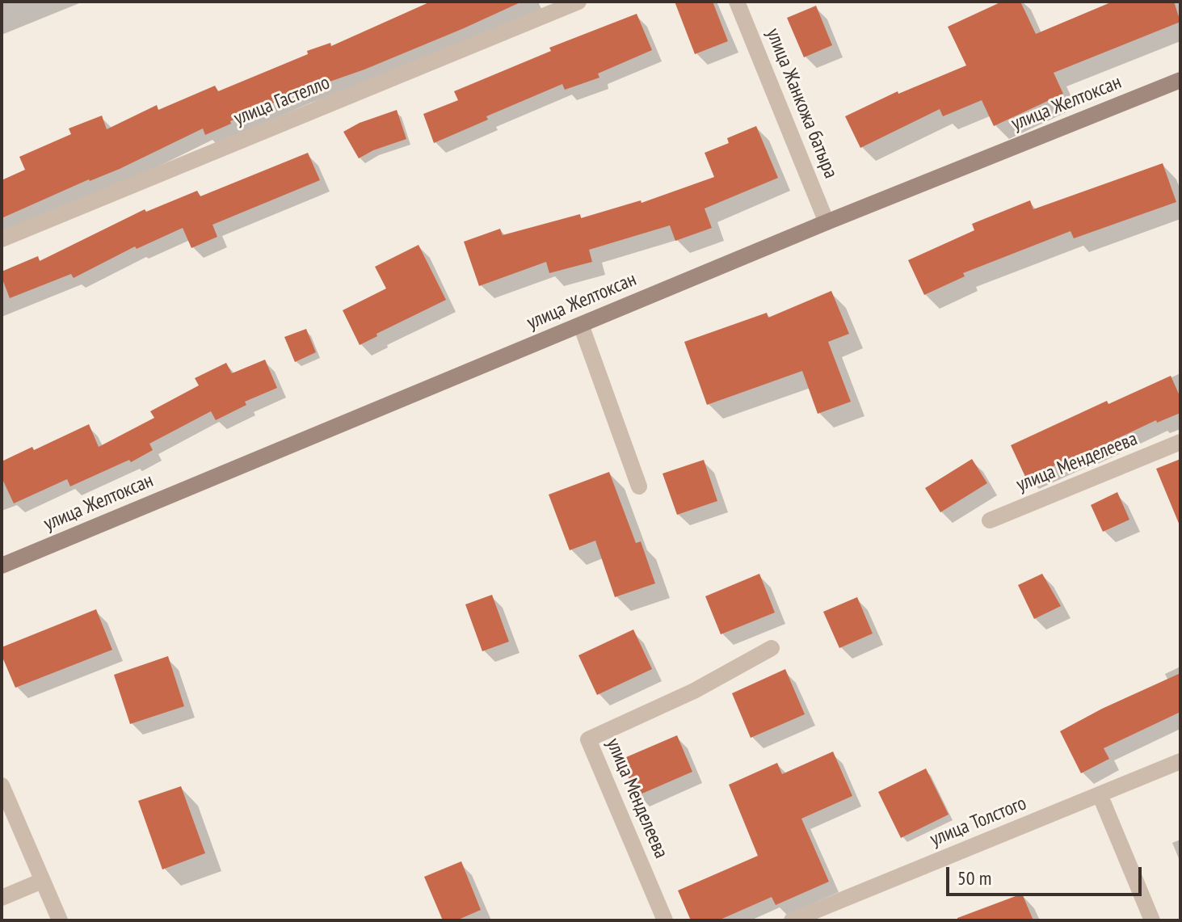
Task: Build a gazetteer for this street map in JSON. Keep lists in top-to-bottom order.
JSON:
{
  "streets": {
    "main road": ["улица Желтоксан"],
    "street": [
      "улица Гастелло",
      "улица Жанкожа батыра",
      "улица Менделеева",
      "улица Толстого"
    ]
  },
  "crossings": [
    ["улица Жанкожа батыра", "улица Желтоксан"]
  ],
  "scale_bar": "50 m"
}
